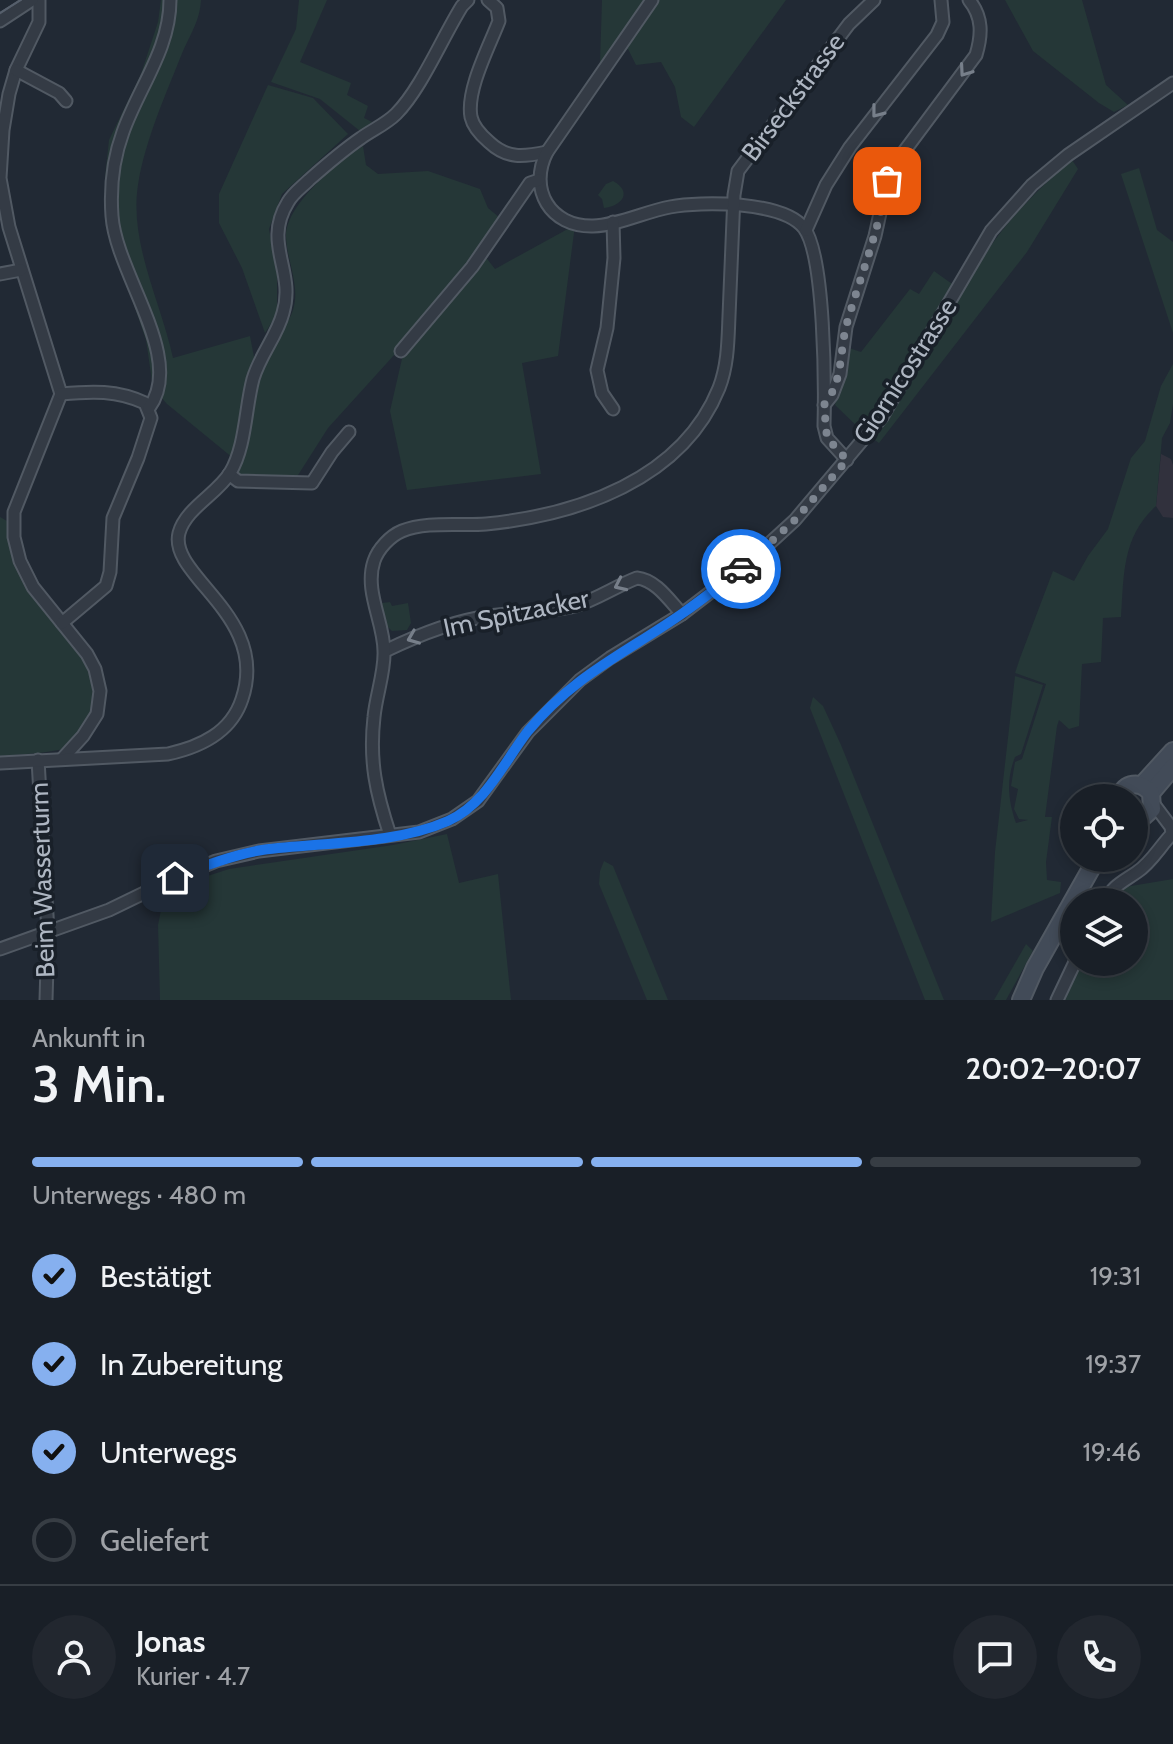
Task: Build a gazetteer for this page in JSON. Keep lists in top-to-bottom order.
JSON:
{
  "streets": {
    "street": [
      "Birseckstrasse",
      "Giornicostrasse",
      "Im Spitzacker",
      "Beim Wasserturm"
    ]
  },
  "crossings": [
    ["Birseckstrasse", "Im Spitzacker"],
    ["Giornicostrasse", "Im Spitzacker"],
    ["Giornicostrasse", "Beim Wasserturm"]
  ],
  "one_way": ["Im Spitzacker"],
  "page": {
    "heading": ["3 Min.", "Ankunft in", "20:02–20:07"],
    "panel": ["Jonas", "Kurier · 4.7"],
    "bar": "Unterwegs · 480 m",
    "list": [
      ["Bestätigt", "19:31"],
      ["In Zubereitung", "19:37"],
      ["Unterwegs", "19:46"],
      "Geliefert"
    ]
  }
}
